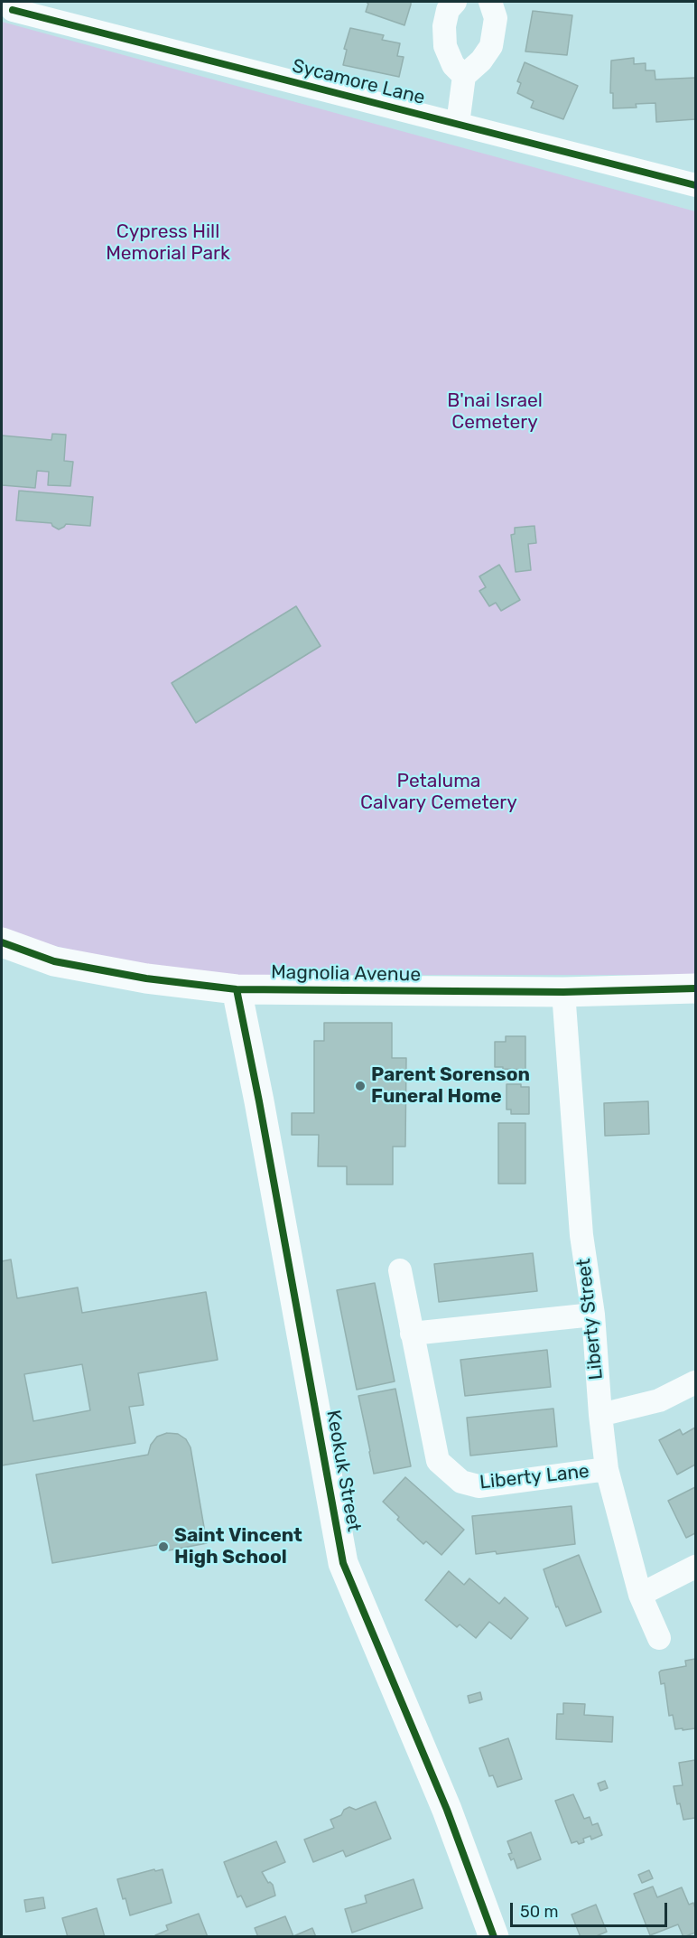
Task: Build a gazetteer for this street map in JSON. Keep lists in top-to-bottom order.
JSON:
{
  "streets": {
    "street": [
      "Sycamore Lane",
      "Magnolia Avenue",
      "Liberty Street",
      "Keokuk Street",
      "Liberty Lane"
    ]
  },
  "crossings": [
    ["Magnolia Avenue", "Liberty Street"],
    ["Magnolia Avenue", "Keokuk Street"],
    ["Liberty Street", "Liberty Lane"]
  ],
  "parks": ["Cypress Hill Memorial Park", "B'nai Israel Cemetery", "Petaluma Calvary Cemetery"],
  "places": ["Parent Sorenson Funeral Home", "Saint Vincent High School"],
  "scale_bar": "50 m"
}
